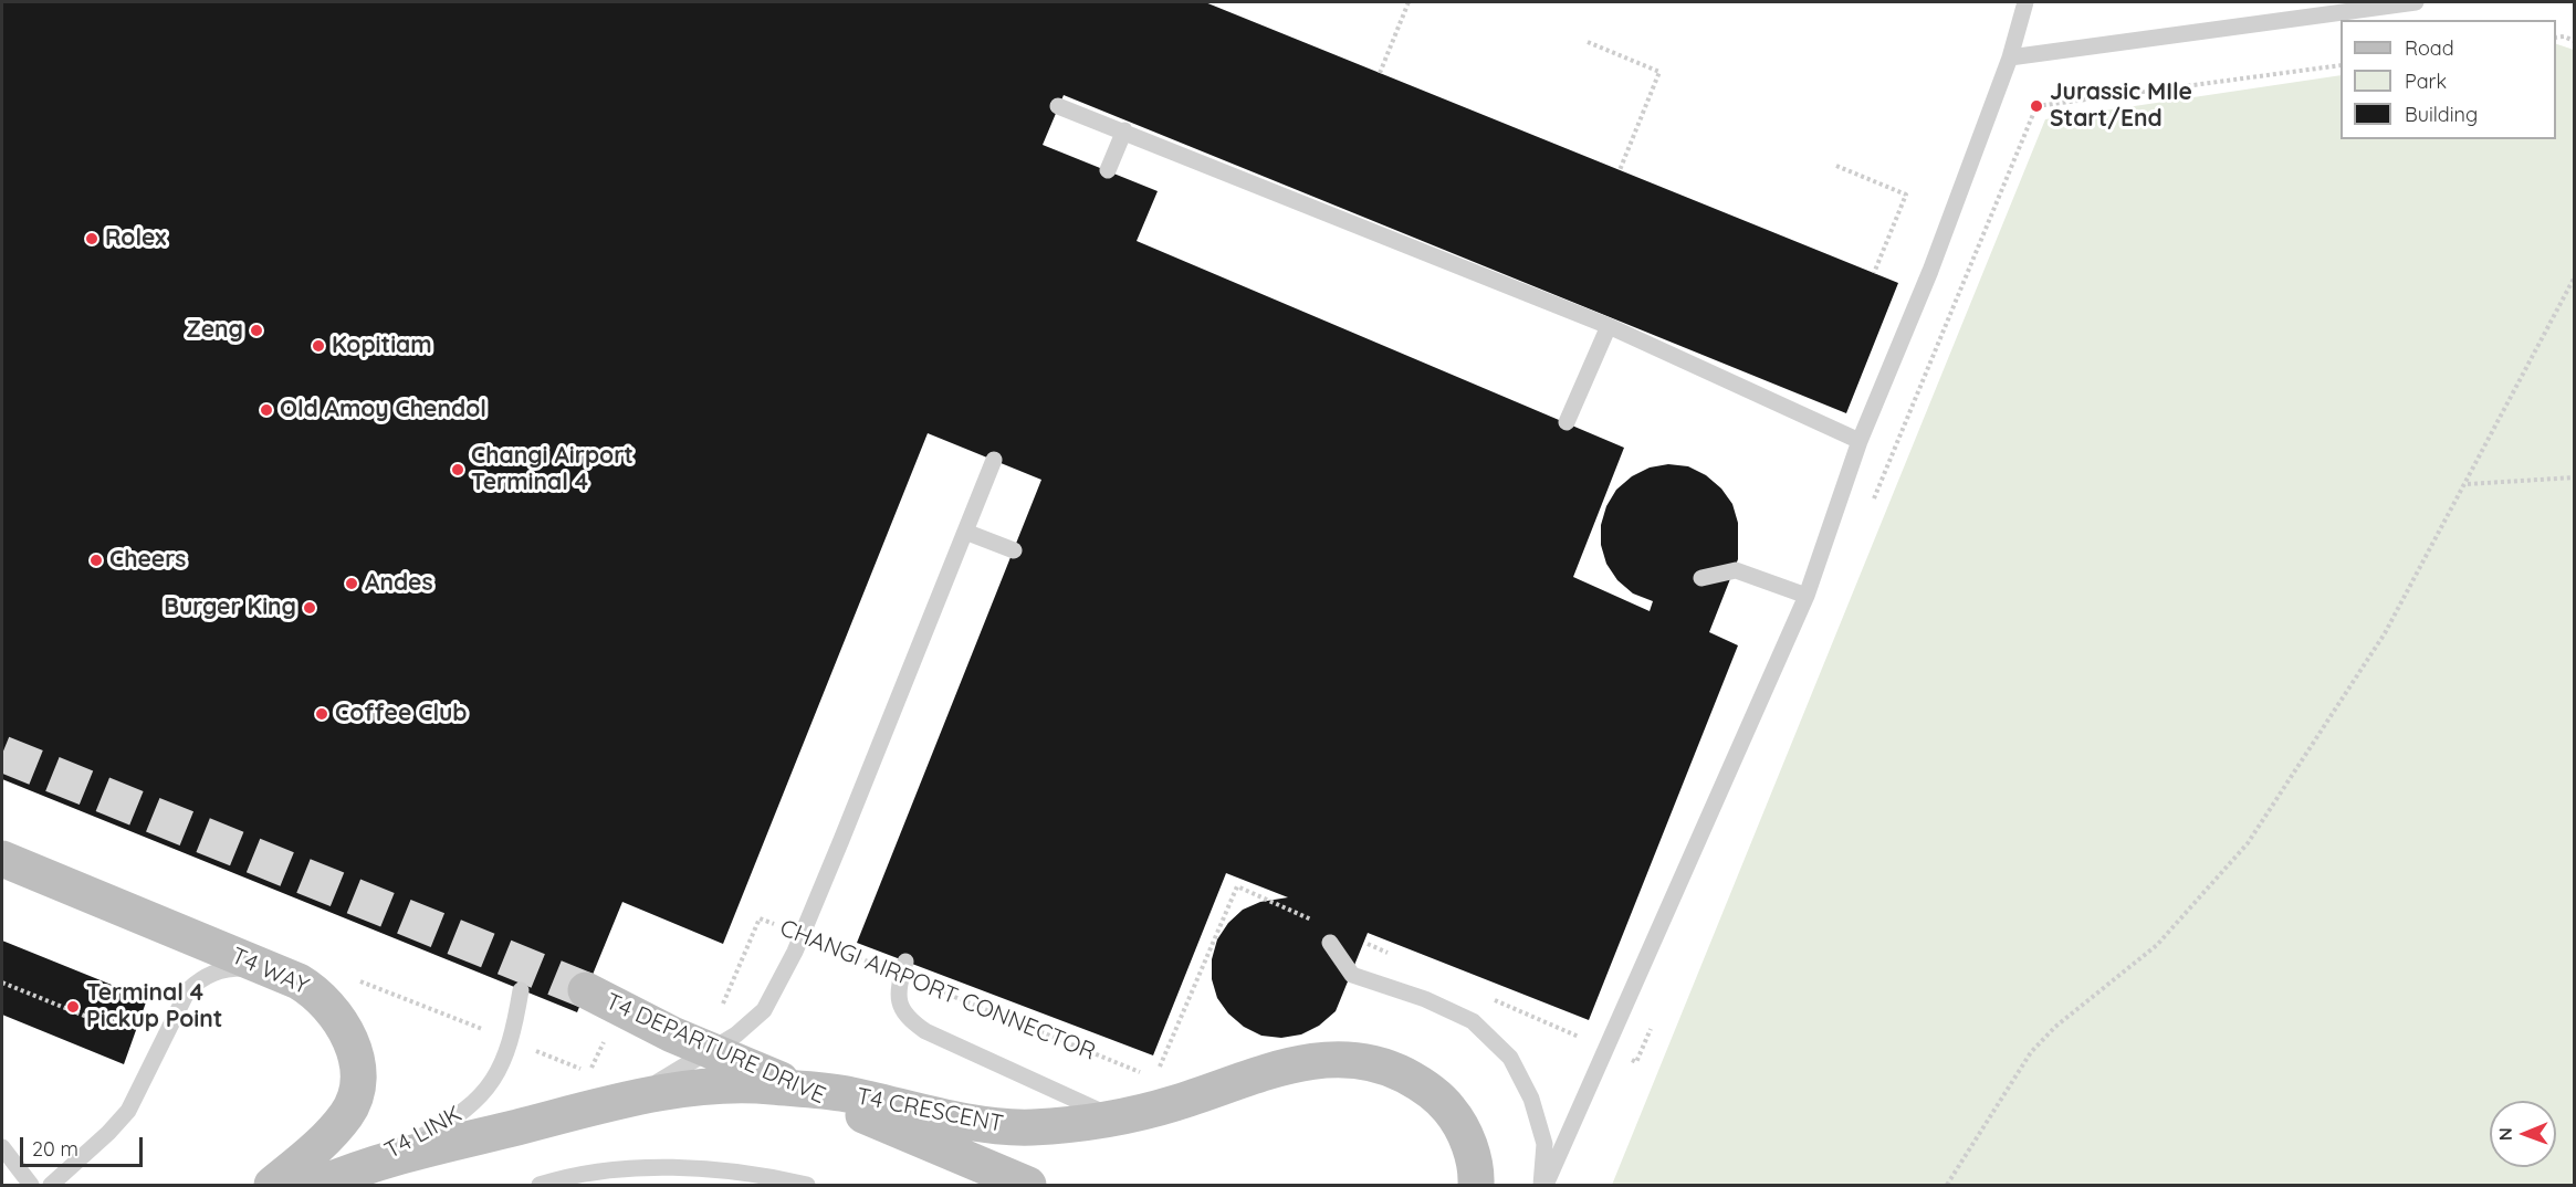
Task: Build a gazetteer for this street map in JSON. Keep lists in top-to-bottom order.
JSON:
{
  "streets": {
    "main road": ["T4 WAY", "T4 DEPARTURE DRIVE", "T4 CRESCENT"],
    "lane": ["T4 LINK"],
    "path": ["CHANGI AIRPORT CONNECTOR"]
  },
  "crossings": [
    ["T4 CRESCENT", "T4 LINK"]
  ],
  "places": [
    "Jurassic MIle Start/End",
    "Rolex",
    "Zeng",
    "Kopitiam",
    "Old Amoy Chendol",
    "Changi Airport Terminal 4",
    "Cheers",
    "Andes",
    "Burger King",
    "Coffee Club",
    "Terminal 4 Pickup Point"
  ],
  "legend": ["Road", "Park", "Building"],
  "scale_bar": "20 m",
  "north": "left"
}
